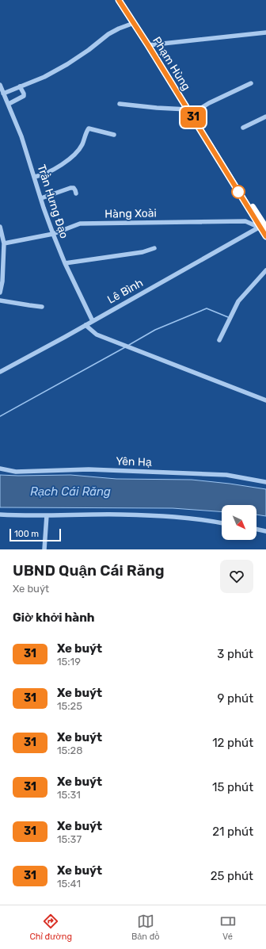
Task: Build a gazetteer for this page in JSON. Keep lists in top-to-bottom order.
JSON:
{
  "streets": {
    "highway": ["Phạm Hùng"],
    "street": [
      "Trần Hưng Đạo",
      "Hàng Xoài",
      "Lê Bình",
      "Yên Hạ"
    ]
  },
  "crossings": [
    ["Phạm Hùng", "Hàng Xoài"],
    ["Phạm Hùng", "Lê Bình"],
    ["Trần Hưng Đạo", "Hàng Xoài"],
    ["Trần Hưng Đạo", "Lê Bình"],
    ["Hàng Xoài", "Lê Bình"]
  ],
  "water": ["Rạch Cái Răng"],
  "lines": ["bus line 31"],
  "scale_bar": "100 m",
  "north": "bottom right",
  "page": {
    "on_map": "31",
    "scale": "100 m",
    "heading": [
      ["UBND Quận Cái Răng", "Xe buýt"],
      "Giờ khởi hành"
    ],
    "list": [
      {
        "mark": "31",
        "name": "Xe buýt",
        "note": "15:19",
        "value": "3 phút"
      },
      {
        "mark": "31",
        "name": "Xe buýt",
        "note": "15:25",
        "value": "9 phút"
      },
      {
        "mark": "31",
        "name": "Xe buýt",
        "note": "15:28",
        "value": "12 phút"
      },
      {
        "mark": "31",
        "name": "Xe buýt",
        "note": "15:31",
        "value": "15 phút"
      },
      {
        "mark": "31",
        "name": "Xe buýt",
        "note": "15:37",
        "value": "21 phút"
      },
      {
        "mark": "31",
        "name": "Xe buýt",
        "note": "15:41",
        "value": "25 phút"
      }
    ],
    "tabs": ["Chỉ đường", "Bản đồ", "Vé"]
  }
}
